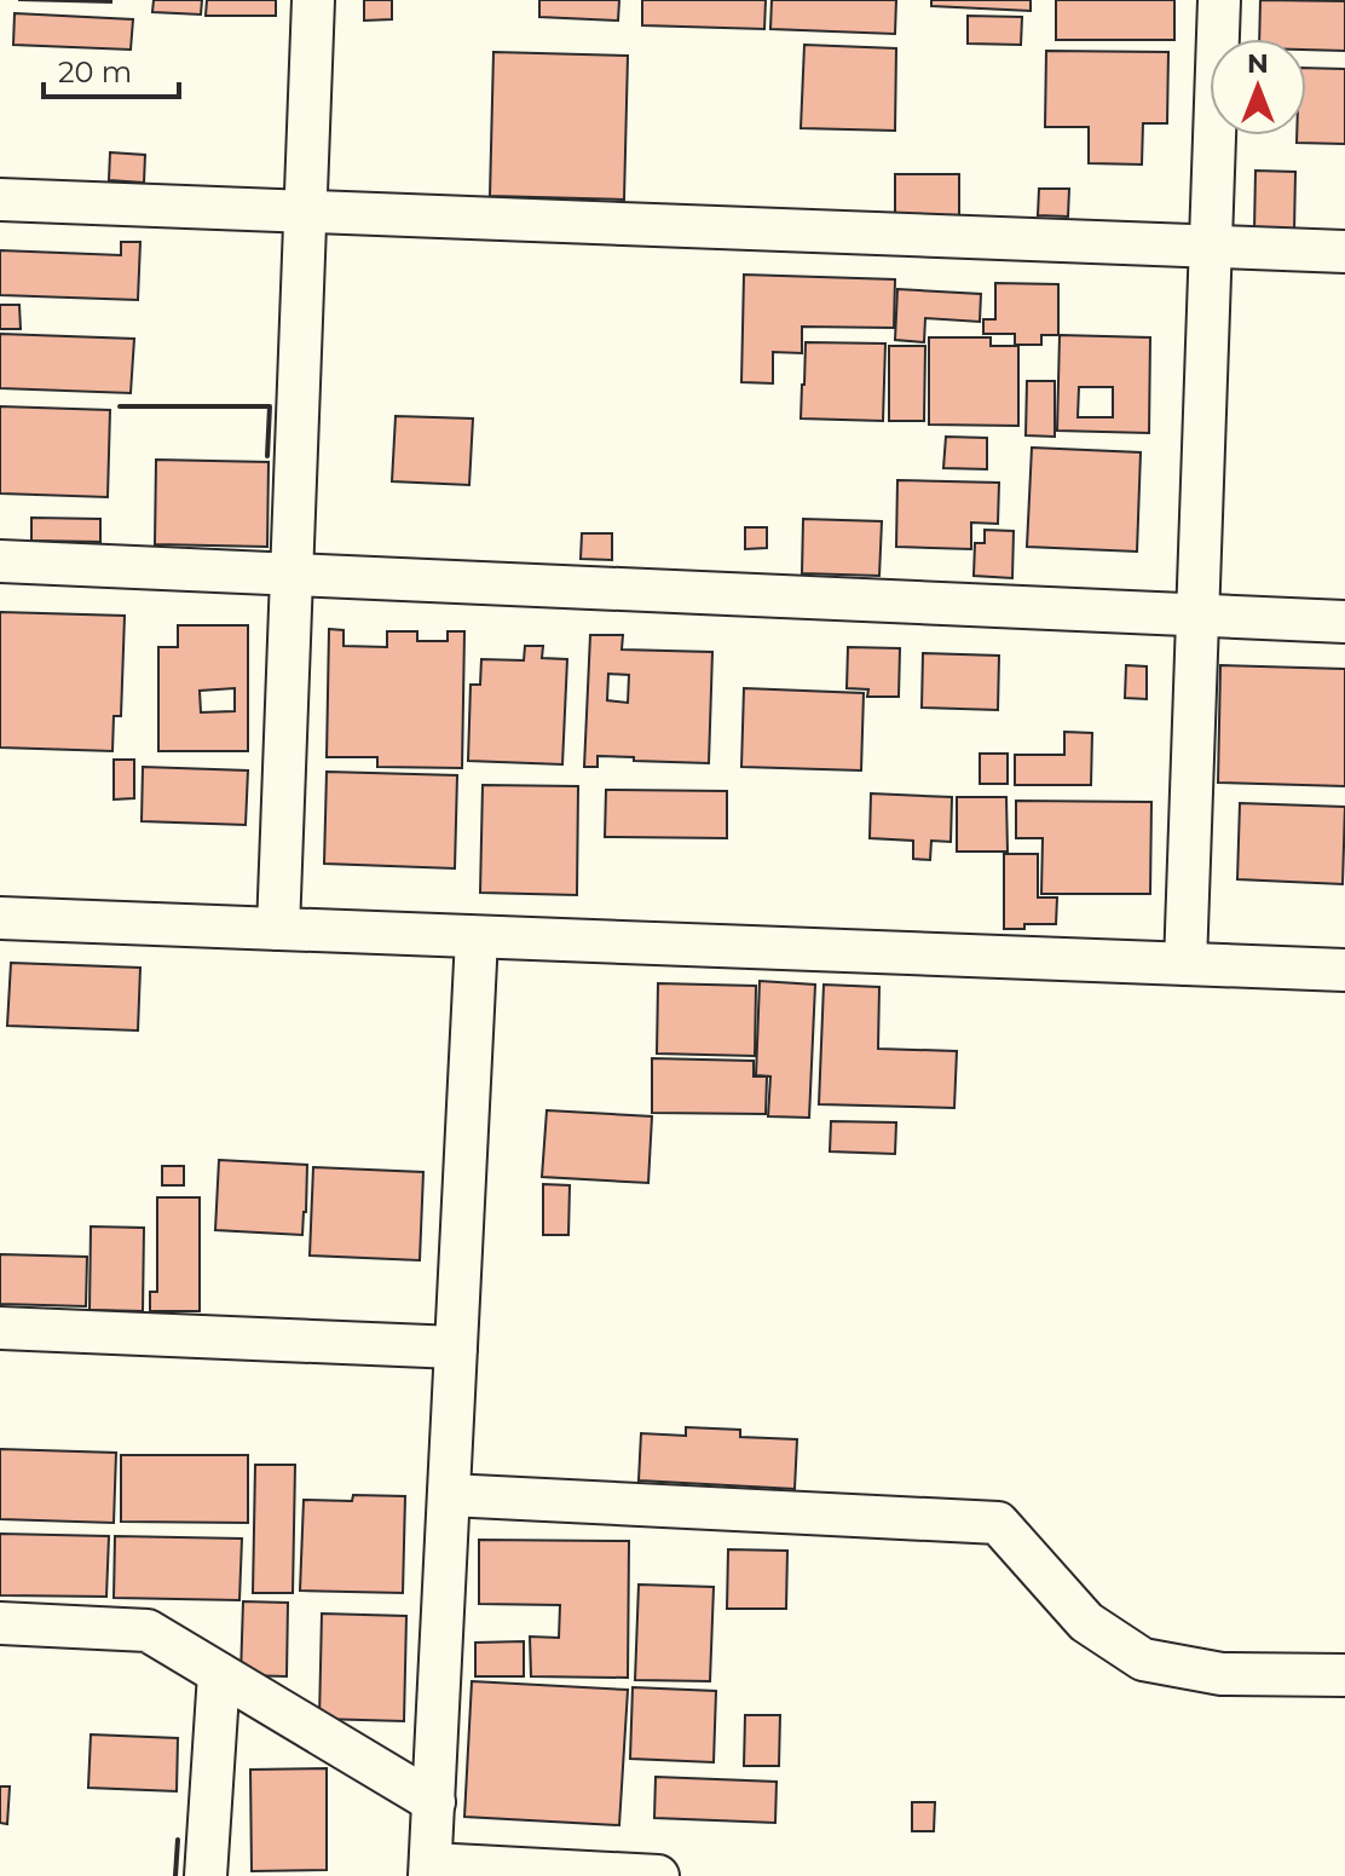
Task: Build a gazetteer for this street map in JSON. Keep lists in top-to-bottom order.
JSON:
{
  "scale_bar": "20 m",
  "north": "top"
}
